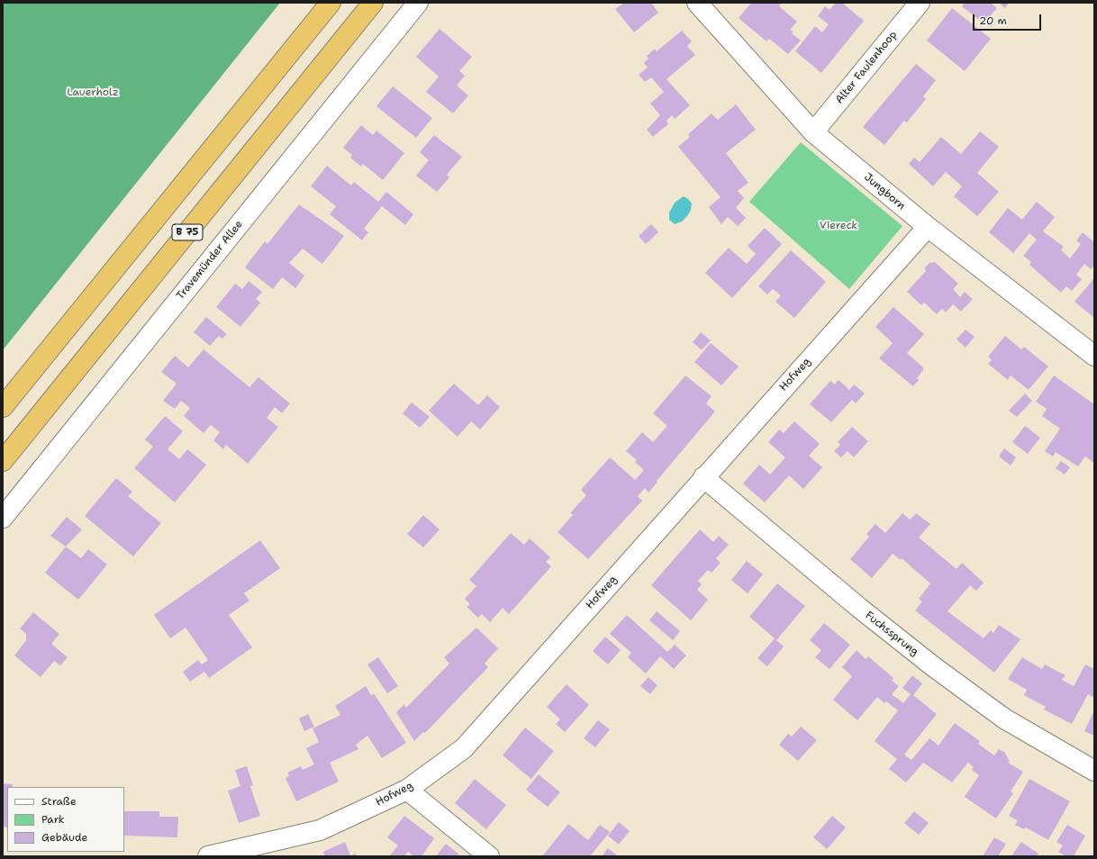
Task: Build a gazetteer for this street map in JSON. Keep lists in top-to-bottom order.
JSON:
{
  "streets": {
    "highway": ["B 75"],
    "street": [
      "Alter Faulenhoop",
      "Jungborn",
      "Travemünder Allee",
      "Hofweg",
      "Fuchssprung"
    ]
  },
  "crossings": [
    ["Alter Faulenhoop", "Jungborn"],
    ["Jungborn", "Hofweg"],
    ["Hofweg", "Fuchssprung"]
  ],
  "parks": ["Lauerholz", "Viereck"],
  "legend": ["Straße", "Park", "Gebäude"],
  "scale_bar": "20 m"
}
